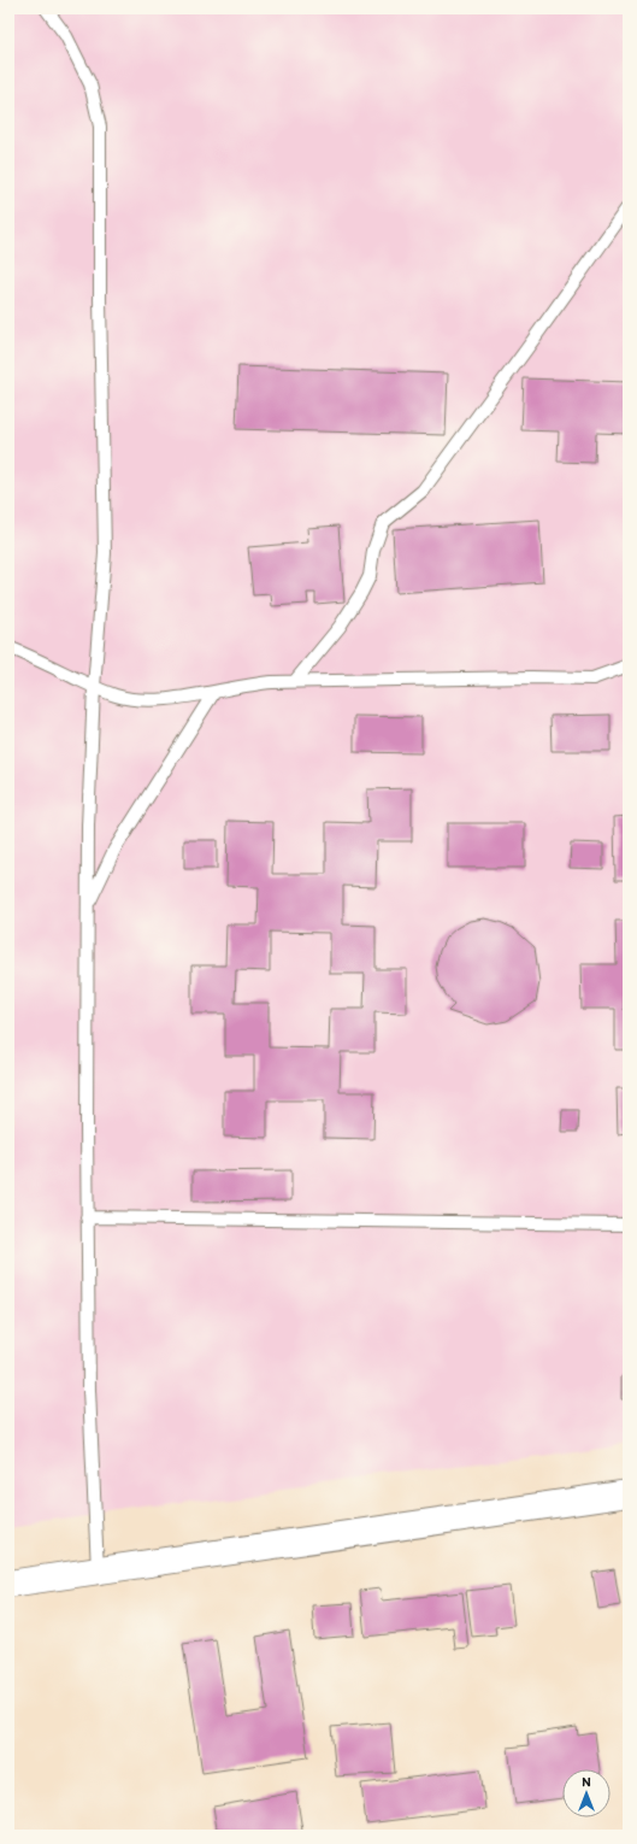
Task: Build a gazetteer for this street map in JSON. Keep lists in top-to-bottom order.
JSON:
{
  "north": "top"
}
